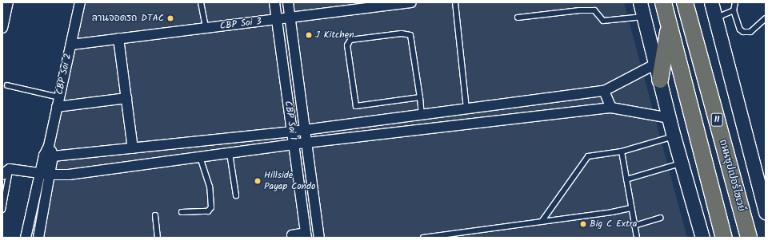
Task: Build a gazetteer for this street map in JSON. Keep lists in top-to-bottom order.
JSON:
{
  "streets": {
    "highway": ["11", "ถนนซุปเปอร์ไฮเวย์"],
    "street": ["CBP Soi 3", "CBP Soi 2", "CBP Soi 1"]
  },
  "crossings": [
    ["CBP Soi 3", "CBP Soi 2"],
    ["CBP Soi 3", "CBP Soi 1"]
  ],
  "places": [
    "ลานจอดรถ DTAC",
    "J Kitchen",
    "Hillside Payap Condo",
    "Big C Extra"
  ]
}
